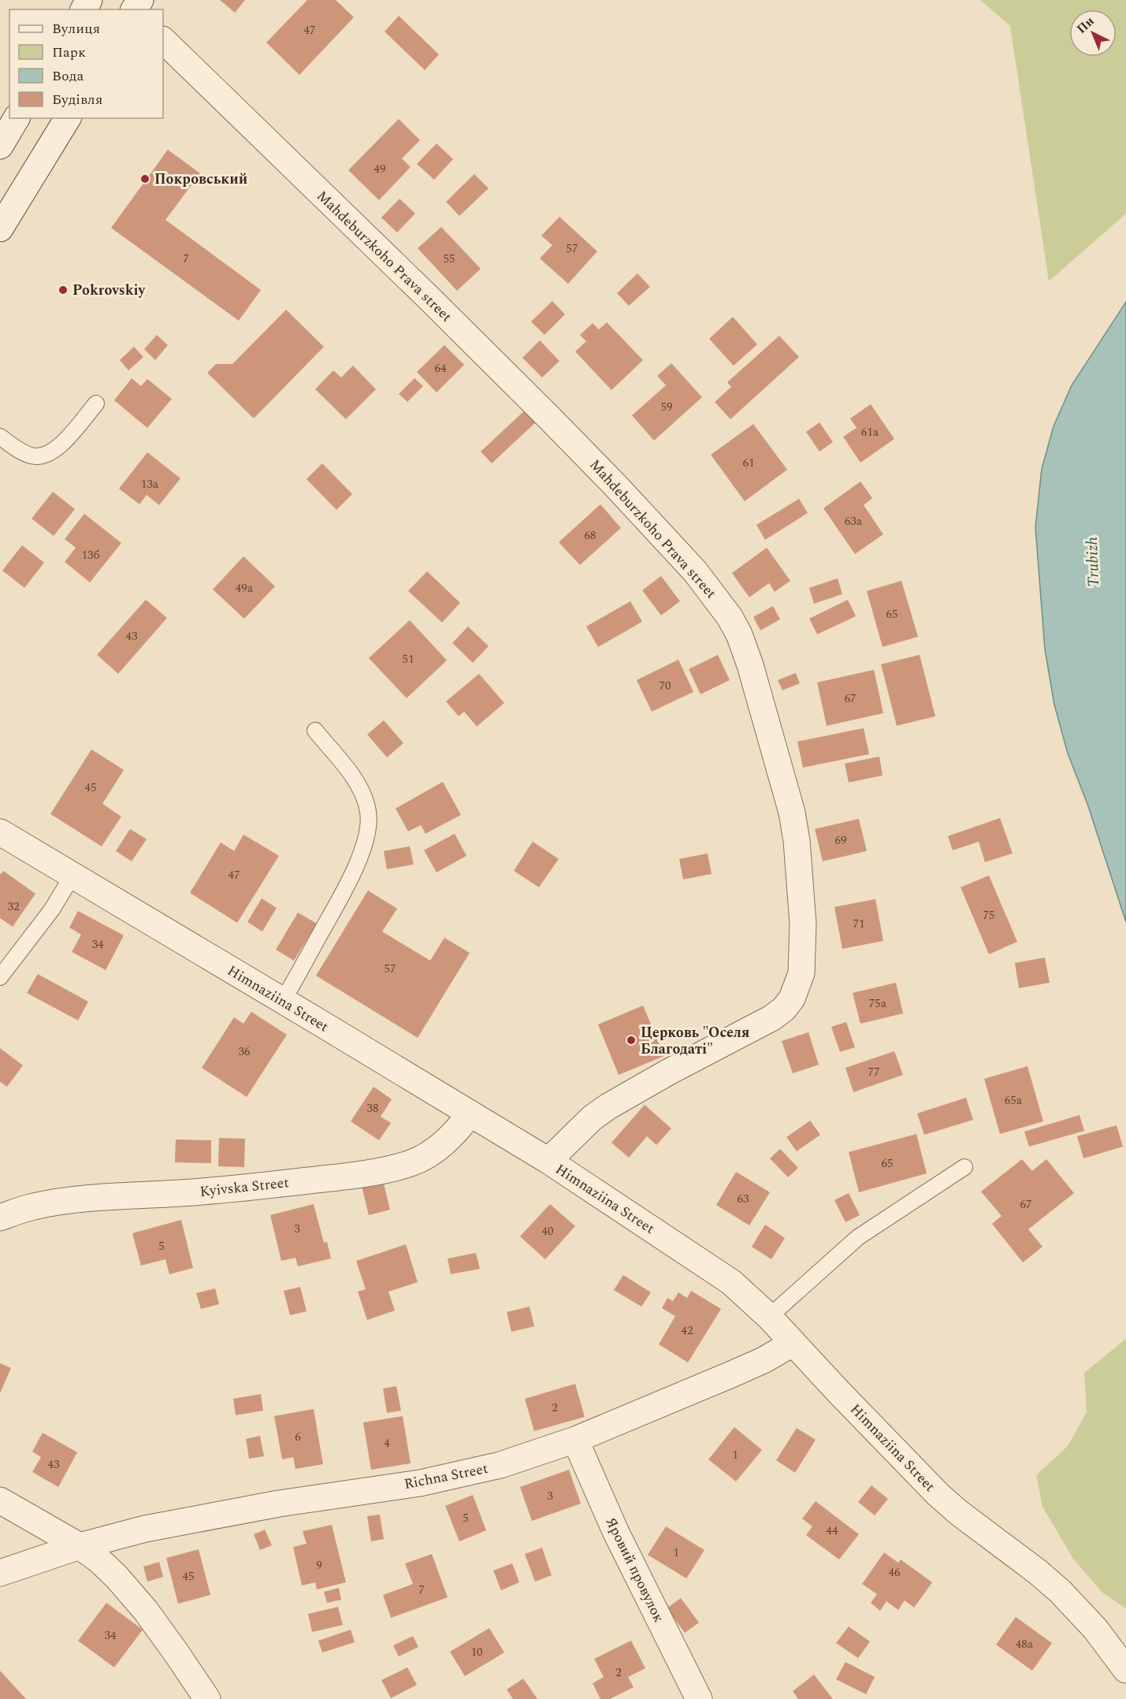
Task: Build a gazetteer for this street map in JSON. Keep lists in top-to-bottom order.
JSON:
{
  "streets": {
    "street": [
      "Mahdeburzkoho Prava street",
      "Himnaziina Street",
      "Kyivska Street",
      "Richna Street",
      "Яровий провулок"
    ]
  },
  "crossings": [
    ["Mahdeburzkoho Prava street", "Himnaziina Street"],
    ["Himnaziina Street", "Kyivska Street"],
    ["Himnaziina Street", "Richna Street"],
    ["Richna Street", "Яровий провулок"]
  ],
  "water": ["Trubizh"],
  "places": ["Покровський", "Pokrovskiy", "Церковь \"Оселя Благодаті\""],
  "house_numbers": [
    "47",
    "49",
    "57",
    "7",
    "55",
    "64",
    "59",
    "61а",
    "61",
    "13а",
    "63а",
    "68",
    "13б",
    "49а",
    "65",
    "43",
    "51",
    "70",
    "67",
    "45",
    "69",
    "47",
    "32",
    "75",
    "71",
    "34",
    "57",
    "75а",
    "36",
    "77",
    "65а",
    "38",
    "65",
    "63",
    "67",
    "3",
    "40",
    "5",
    "42",
    "2",
    "6",
    "4",
    "1",
    "43",
    "3",
    "5",
    "44",
    "1",
    "9",
    "46",
    "45",
    "7",
    "34",
    "48а",
    "10",
    "2"
  ],
  "legend": [
    "Вулиця",
    "Парк",
    "Вода",
    "Будівля"
  ],
  "north": "top left"
}
